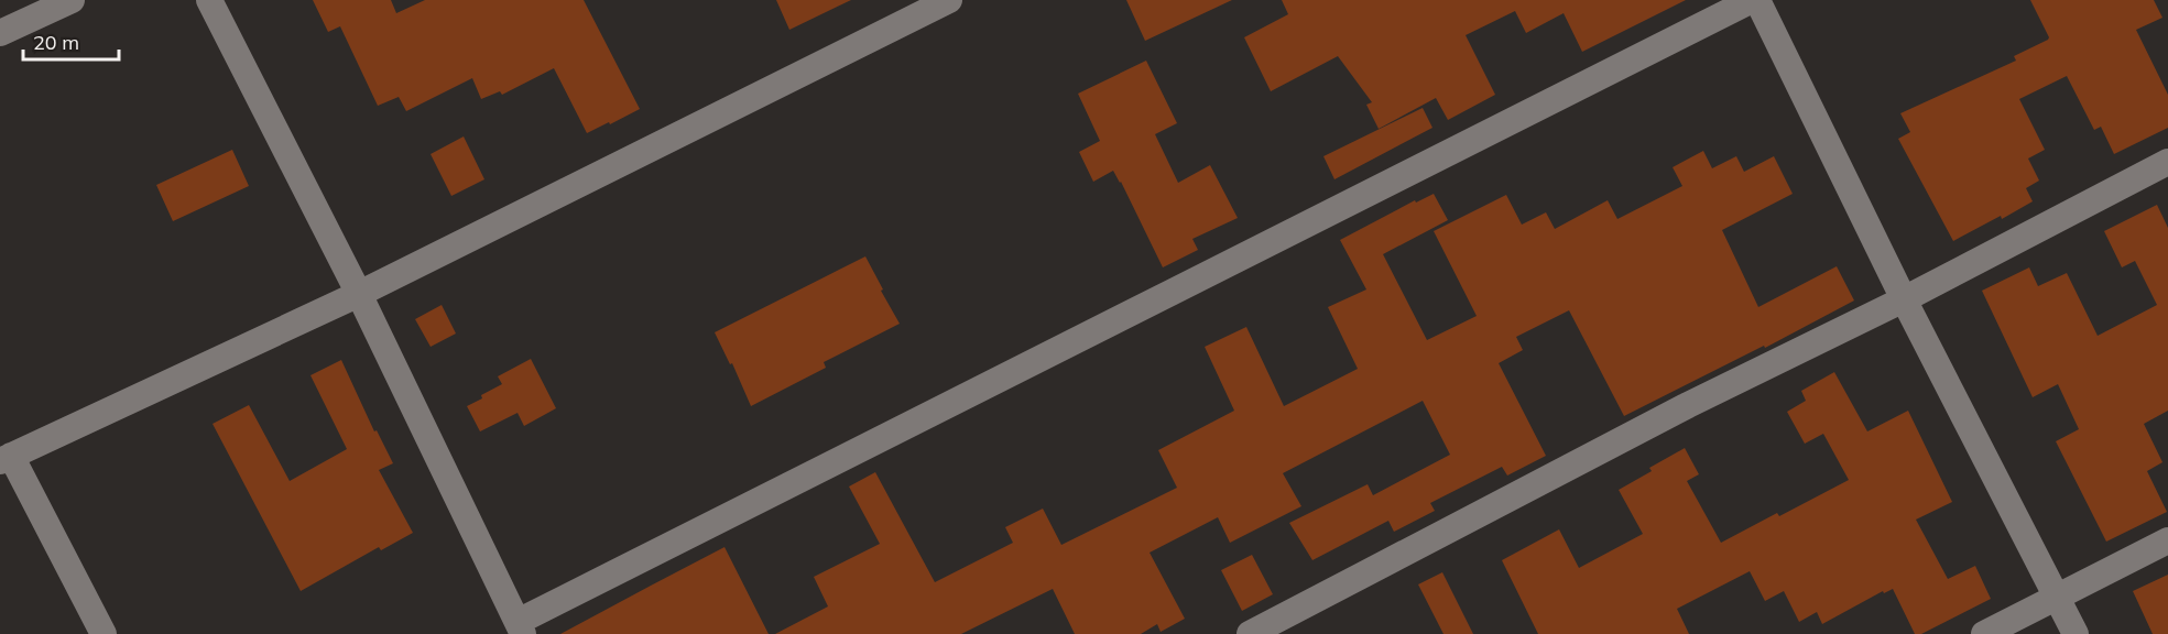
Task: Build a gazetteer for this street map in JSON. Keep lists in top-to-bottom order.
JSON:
{
  "scale_bar": "20 m"
}
